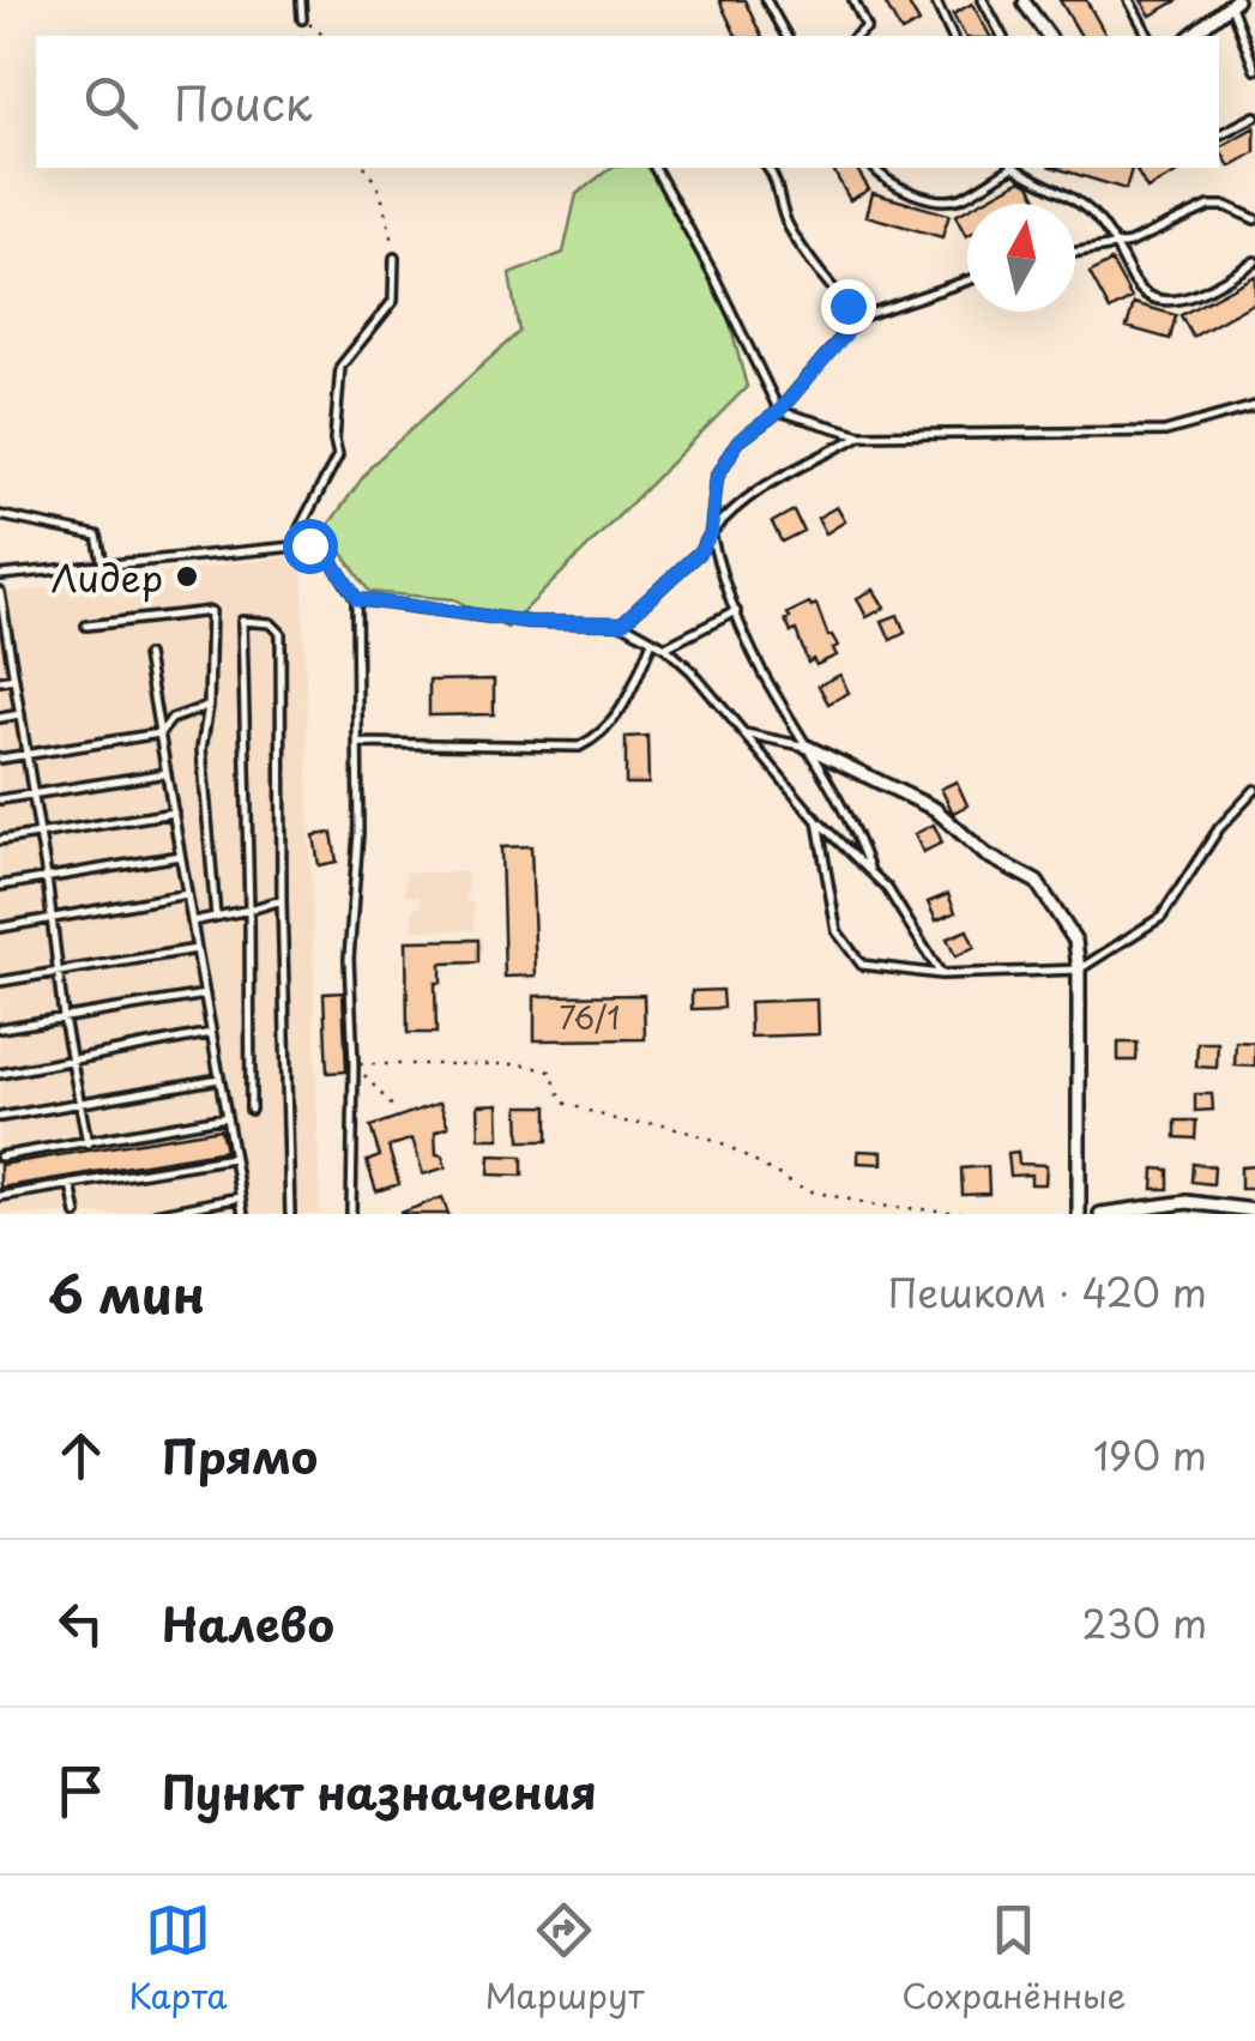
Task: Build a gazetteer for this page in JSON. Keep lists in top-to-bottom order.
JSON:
{
  "places": ["Лидер"],
  "house_numbers": ["76/1"],
  "north": "top",
  "page": {
    "search": "Поиск",
    "heading": ["6 мин", "Пешком · 420 m"],
    "list": [
      ["Прямо", "190 m"],
      ["Налево", "230 m"],
      "Пункт назначения"
    ],
    "nav": ["Карта", "Маршрут", "Сохранённые"]
  }
}
